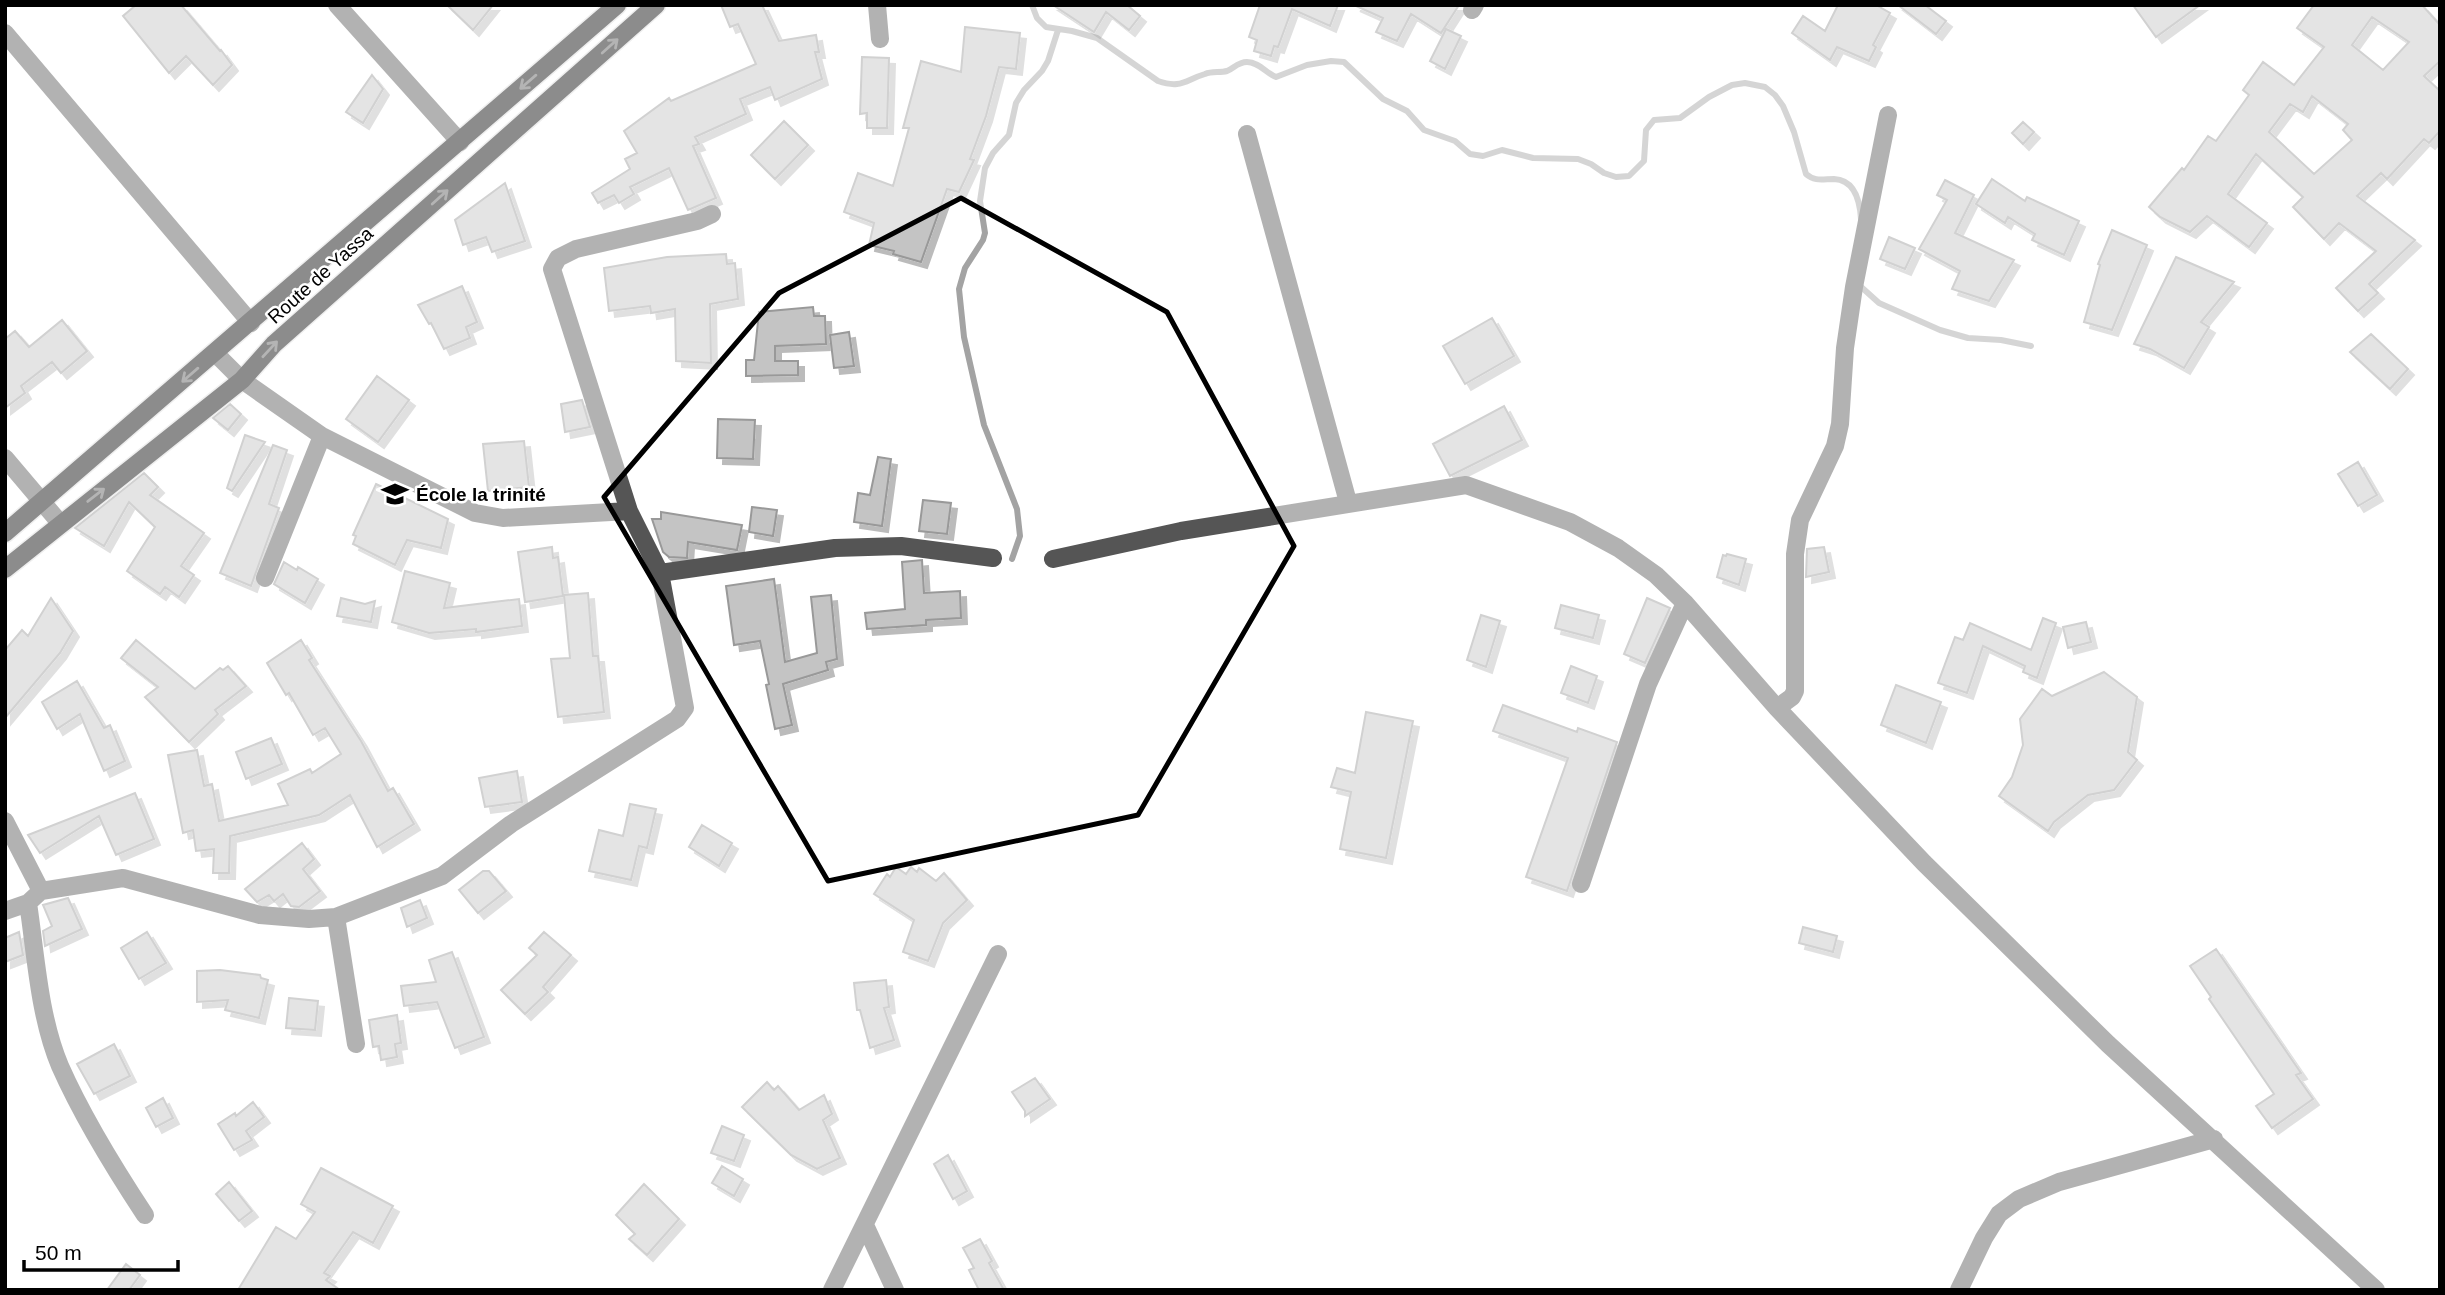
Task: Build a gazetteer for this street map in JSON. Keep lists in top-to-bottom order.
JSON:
{
  "streets": {
    "main road": ["Route de Yassa"]
  },
  "places": {
    "school or university": ["École la trinité"]
  },
  "scale_bar": "50 m"
}
